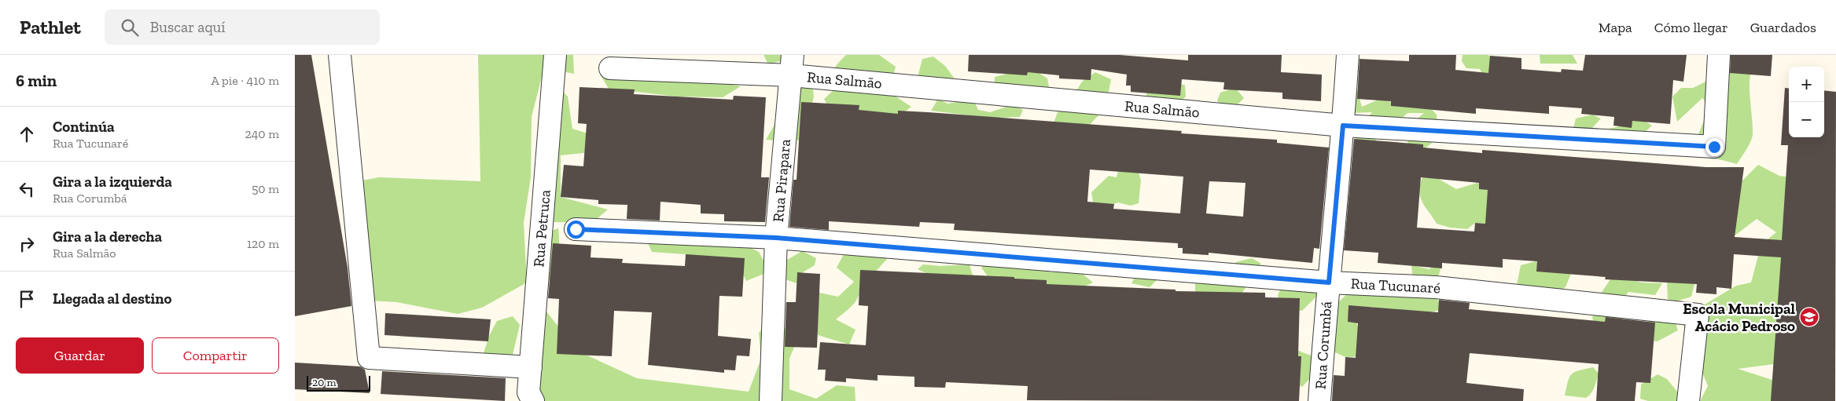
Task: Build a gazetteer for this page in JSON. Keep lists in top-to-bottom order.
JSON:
{
  "streets": {
    "street": [
      "Rua Salmão",
      "Rua Pirapara",
      "Rua Petruca",
      "Rua Tucunaré",
      "Rua Corumbá"
    ]
  },
  "crossings": [
    ["Rua Salmão", "Rua Pirapara"],
    ["Rua Salmão", "Rua Corumbá"],
    ["Rua Pirapara", "Rua Tucunaré"],
    ["Rua Tucunaré", "Rua Corumbá"]
  ],
  "places": {
    "school or university": ["Escola Municipal Acácio Pedroso"]
  },
  "scale_bar": "20 m",
  "page": {
    "header": "Pathlet",
    "search": "Buscar aquí",
    "nav": ["Mapa", "Cómo llegar", "Guardados"],
    "heading": ["6 min", "A pie · 410 m"],
    "map_buttons": ["+", "−"],
    "list": [
      ["Continúa", "Rua Tucunaré", "240 m"],
      ["Gira a la izquierda", "Rua Corumbá", "50 m"],
      ["Gira a la derecha", "Rua Salmão", "120 m"],
      "Llegada al destino"
    ],
    "buttons": ["Guardar", "Compartir"],
    "scale": "20 m"
  }
}
